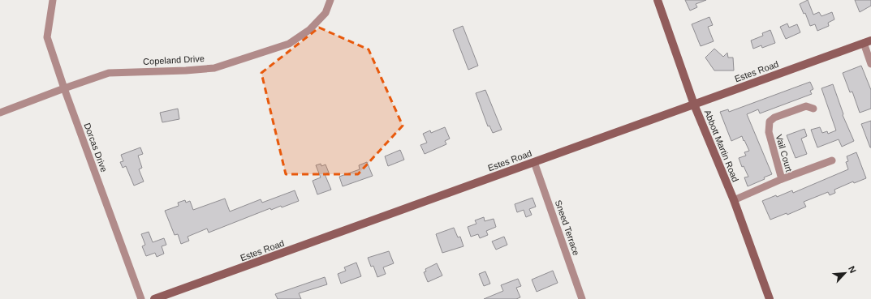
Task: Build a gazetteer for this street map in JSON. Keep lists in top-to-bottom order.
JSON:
{
  "streets": {
    "main road": ["Estes Road", "Abbott Martin Road"],
    "street": [
      "Copeland Drive",
      "Dorcas Drive",
      "Vail Court",
      "Sneed Terrace"
    ]
  },
  "crossings": [
    ["Copeland Drive", "Dorcas Drive"],
    ["Estes Road", "Abbott Martin Road"],
    ["Estes Road", "Sneed Terrace"]
  ],
  "north": "top right"
}
